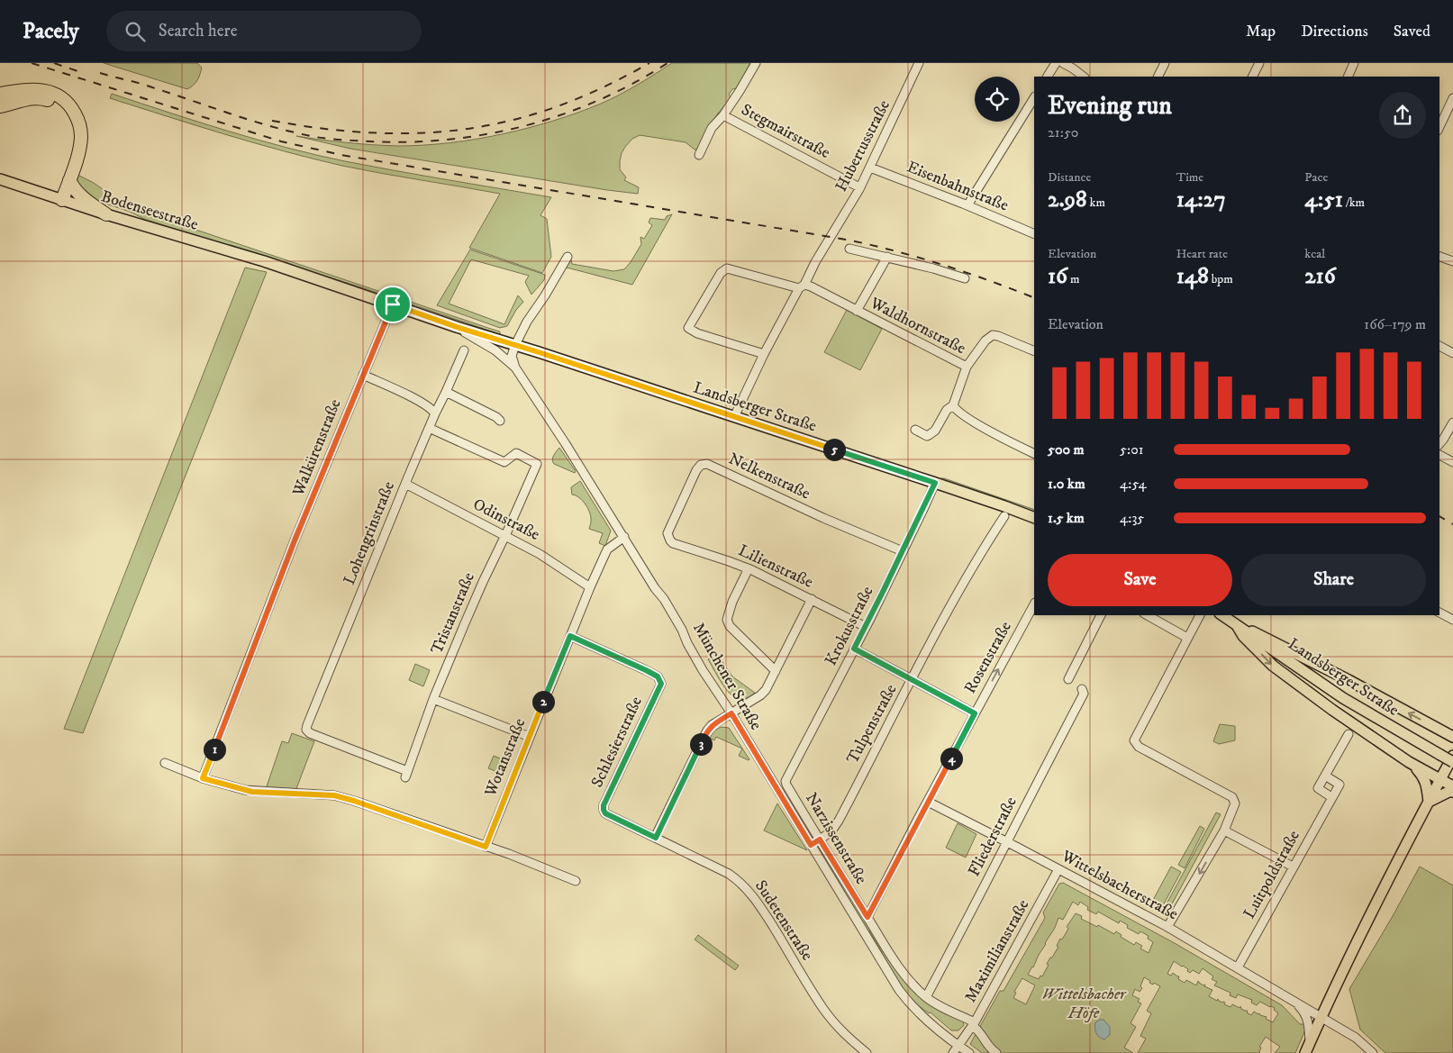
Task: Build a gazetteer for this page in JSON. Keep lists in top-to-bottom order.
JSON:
{
  "streets": {
    "main road": ["Bodenseestraße", "Landsberger Straße"],
    "street": [
      "Stegmairstraße",
      "Hubertusstraße",
      "Eisenbahnstraße",
      "Waldhornstraße",
      "Walkürenstraße",
      "Nelkenstraße",
      "Odinstraße",
      "Lohengrinstraße",
      "Lilienstraße",
      "Tristanstraße",
      "Krokusstraße",
      "Rosenstraße",
      "Münchener Straße",
      "Tulpenstraße",
      "Schlesierstraße",
      "Wotanstraße",
      "Fliederstraße",
      "Narzissenstraße",
      "Luitpoldstraße",
      "Wittelsbacherstraße",
      "Sudetenstraße",
      "Maximilianstraße"
    ]
  },
  "crossings": [
    ["Stegmairstraße", "Hubertusstraße"],
    ["Hubertusstraße", "Eisenbahnstraße"],
    ["Hubertusstraße", "Waldhornstraße"],
    ["Hubertusstraße", "Landsberger Straße"],
    ["Bodenseestraße", "Landsberger Straße"],
    ["Landsberger Straße", "Walkürenstraße"],
    ["Landsberger Straße", "Krokusstraße"],
    ["Landsberger Straße", "Münchener Straße"],
    ["Nelkenstraße", "Lilienstraße"],
    ["Nelkenstraße", "Krokusstraße"],
    ["Odinstraße", "Lohengrinstraße"],
    ["Odinstraße", "Tristanstraße"],
    ["Odinstraße", "Wotanstraße"],
    ["Lohengrinstraße", "Tristanstraße"],
    ["Lilienstraße", "Krokusstraße"],
    ["Krokusstraße", "Narzissenstraße"],
    ["Rosenstraße", "Narzissenstraße"],
    ["Rosenstraße", "Wittelsbacherstraße"],
    ["Münchener Straße", "Tulpenstraße"],
    ["Münchener Straße", "Wotanstraße"],
    ["Münchener Straße", "Maximilianstraße"],
    ["Tulpenstraße", "Narzissenstraße"],
    ["Schlesierstraße", "Wotanstraße"],
    ["Schlesierstraße", "Sudetenstraße"],
    ["Fliederstraße", "Narzissenstraße"],
    ["Fliederstraße", "Wittelsbacherstraße"],
    ["Narzissenstraße", "Maximilianstraße"],
    ["Luitpoldstraße", "Wittelsbacherstraße"],
    ["Wittelsbacherstraße", "Maximilianstraße"]
  ],
  "parks": ["Wittelsbacher Höfe"],
  "page": {
    "header": "Pacely",
    "search": "Search here",
    "nav": ["Map", "Directions", "Saved"],
    "heading": ["Evening run", "21:50"],
    "stats": [
      ["Distance", "2.98 km"],
      ["Time", "14:27"],
      ["Pace", "4:51 /km"],
      ["Elevation", "16 m"],
      ["Heart rate", "148 bpm"],
      ["kcal", "216"]
    ],
    "chart": ["Elevation", "166–179 m"],
    "list": [
      {
        "name": "500 m",
        "note": "5:01"
      },
      {
        "name": "1.0 km",
        "note": "4:54"
      },
      {
        "name": "1.5 km",
        "note": "4:35"
      }
    ],
    "pins": [
      "5",
      "2",
      "3",
      "1",
      "4"
    ],
    "buttons": ["Save", "Share"]
  }
}
